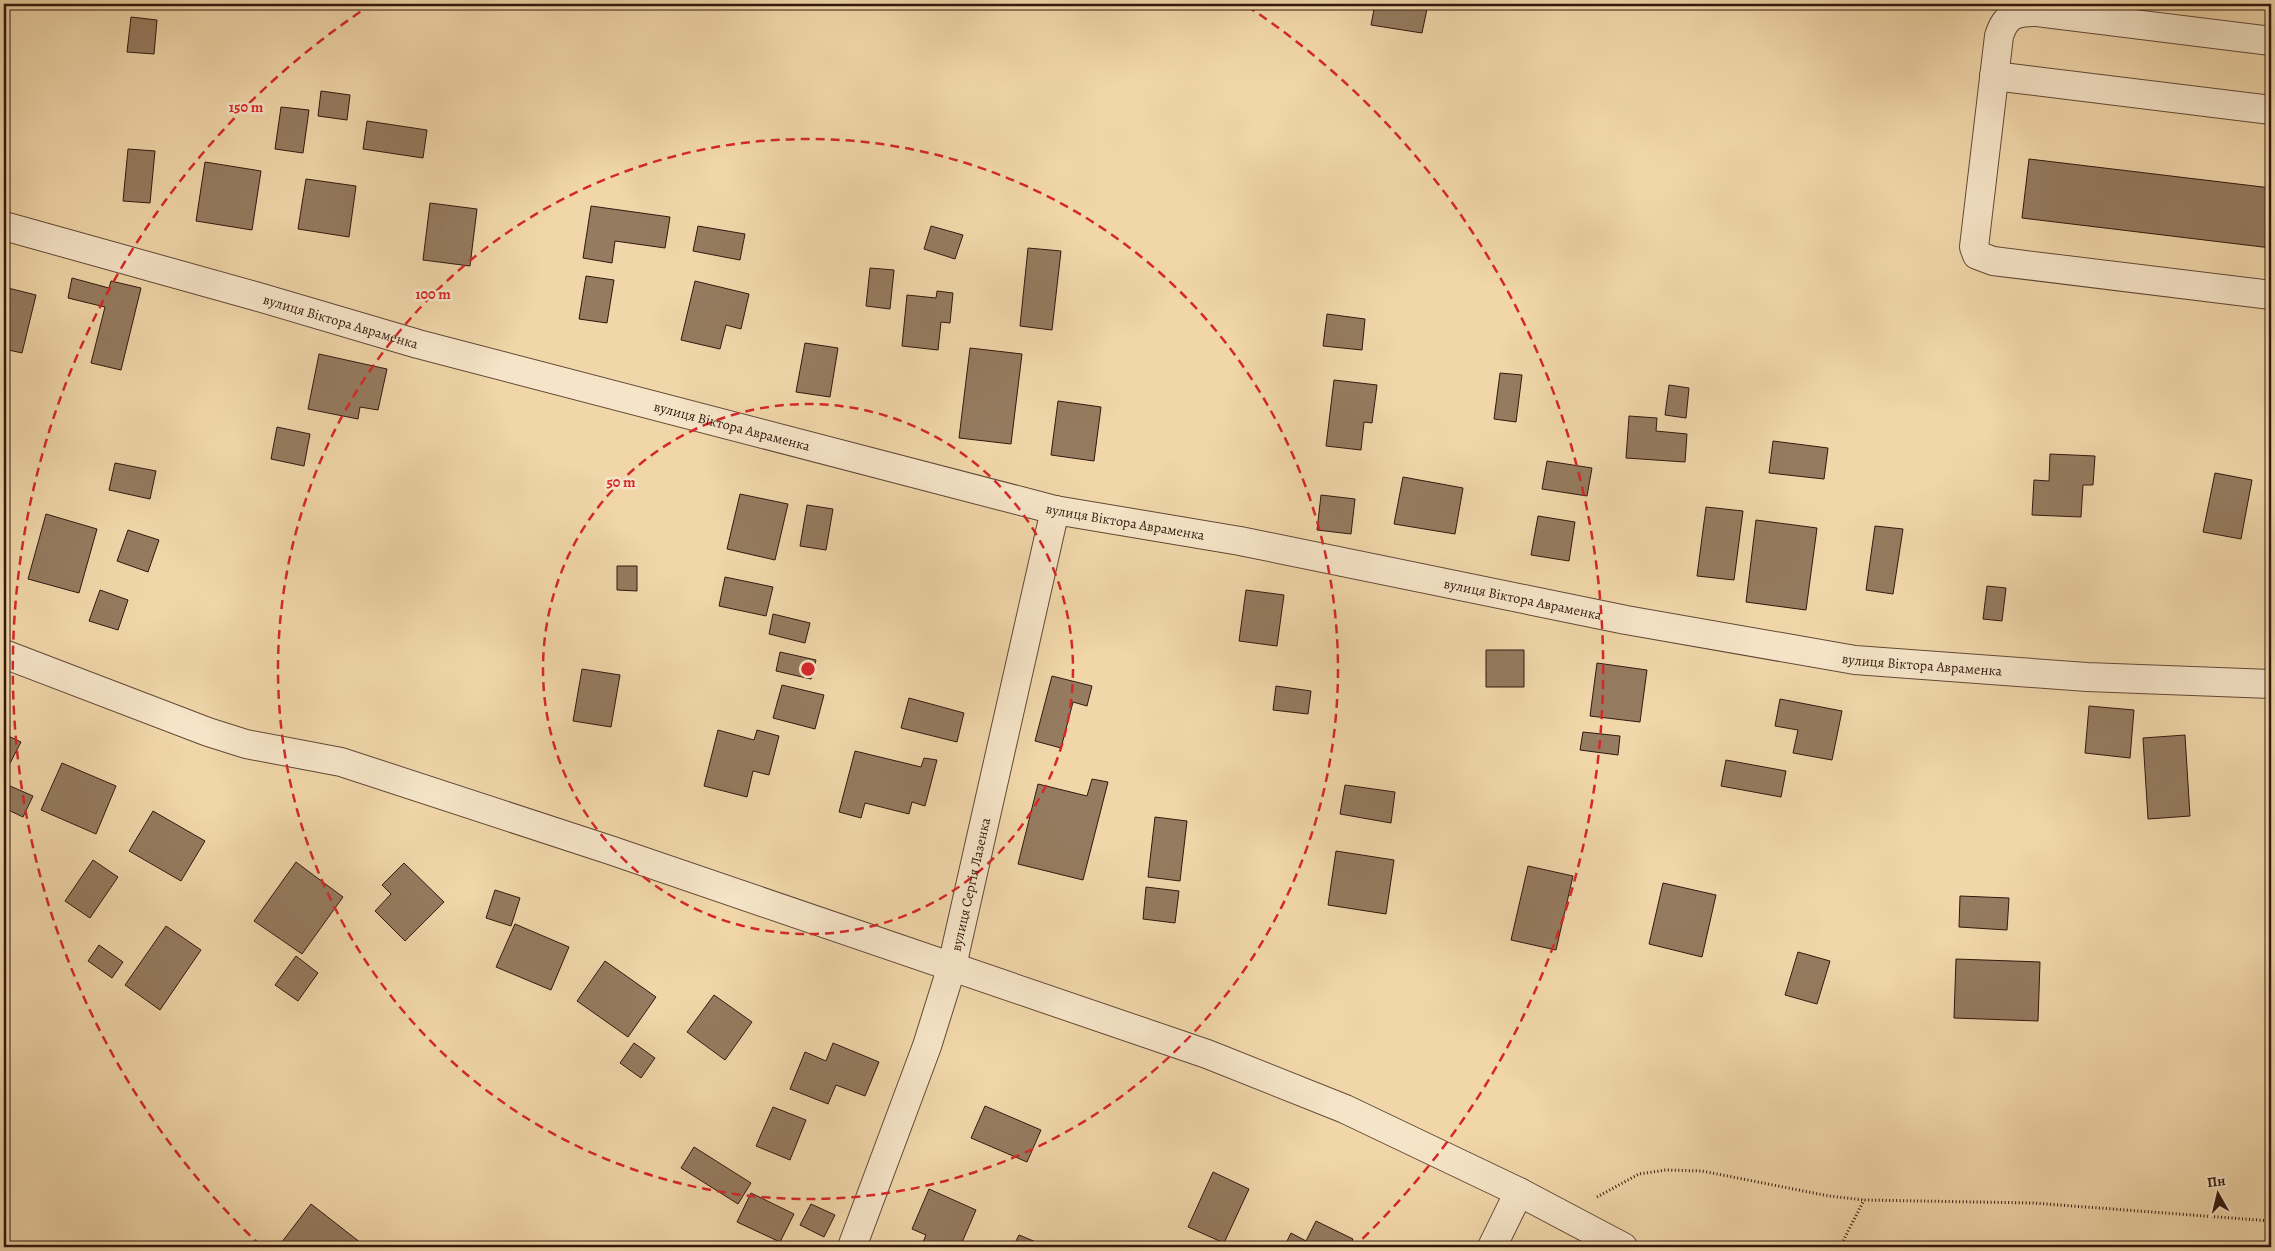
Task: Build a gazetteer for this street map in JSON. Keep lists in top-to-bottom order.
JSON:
{
  "streets": {
    "street": ["вулиця Віктора Авраменка", "вулиця Сергія Лазенка"]
  },
  "crossings": [
    ["вулиця Віктора Авраменка", "вулиця Сергія Лазенка"]
  ],
  "north": "top",
  "rings": ["150 m", "100 m", "50 m"]
}
